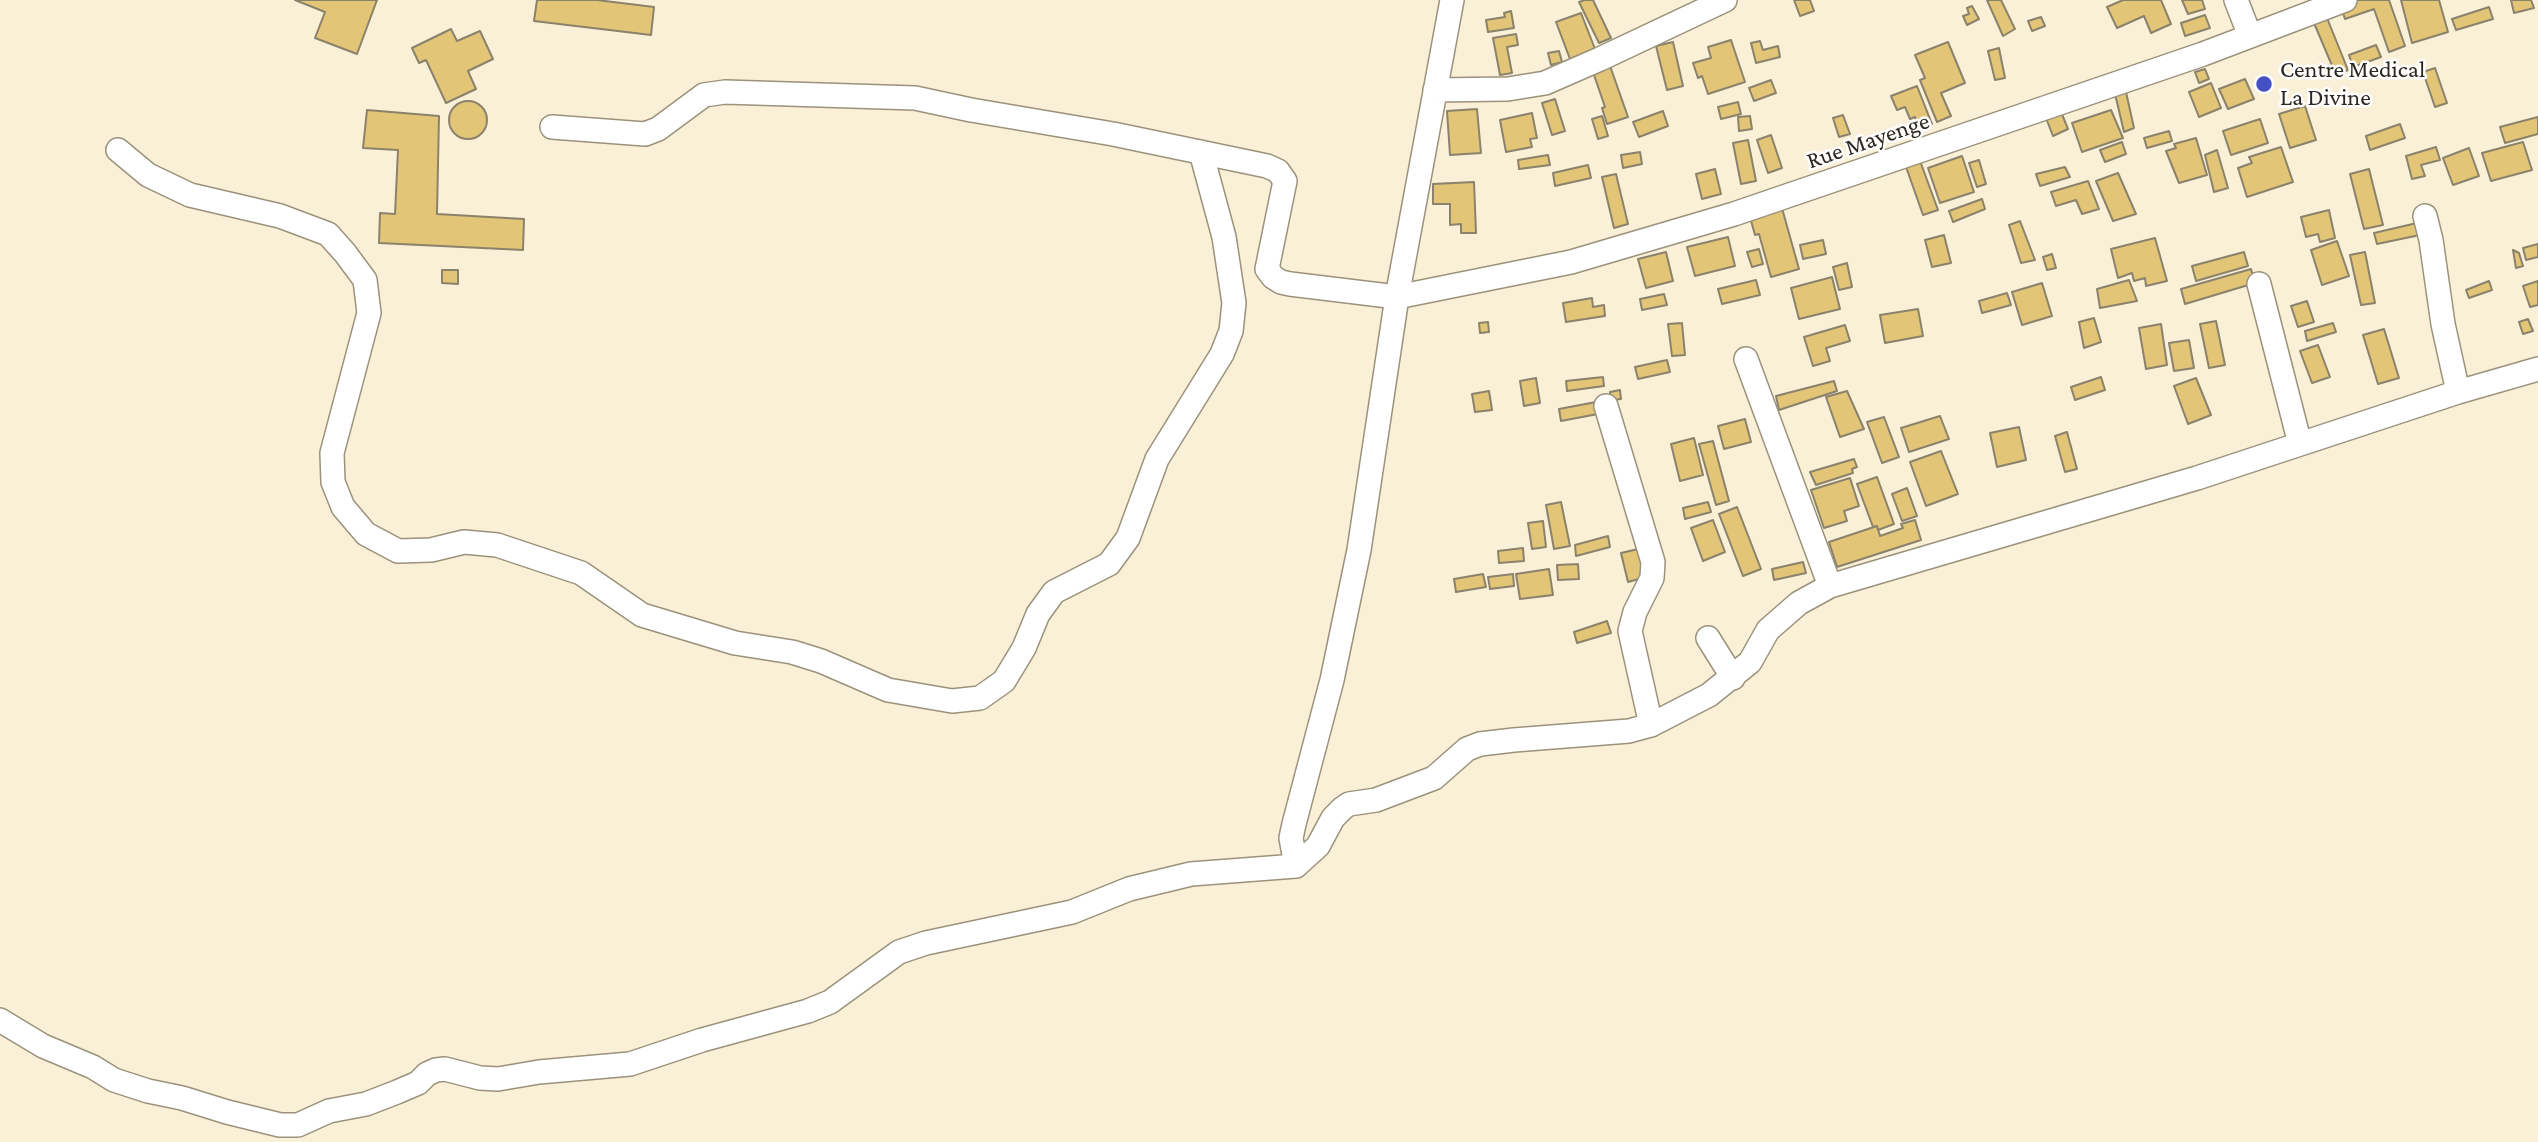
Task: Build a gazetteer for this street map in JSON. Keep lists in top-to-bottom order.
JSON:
{
  "streets": {
    "street": ["Rue Mayenge"]
  },
  "places": ["Centre Medical La Divine"]
}
